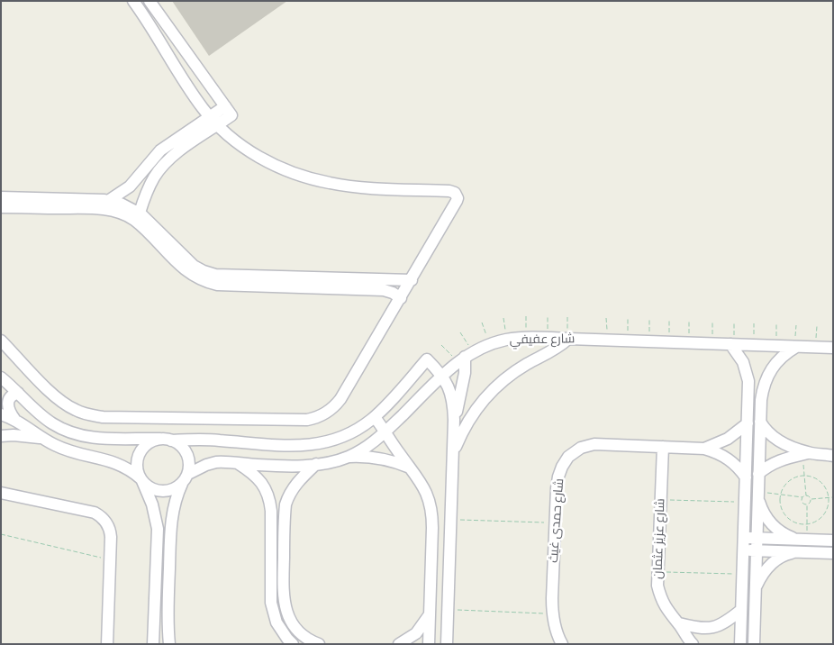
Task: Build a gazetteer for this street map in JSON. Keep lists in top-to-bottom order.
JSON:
{
  "streets": {
    "street": ["شارع عفيفي", "شارع حمدى غيث", "شارع عزيز عثمان"]
  },
  "crossings": [
    ["شارع حمدى غيث", "شارع عزيز عثمان"]
  ]
}
